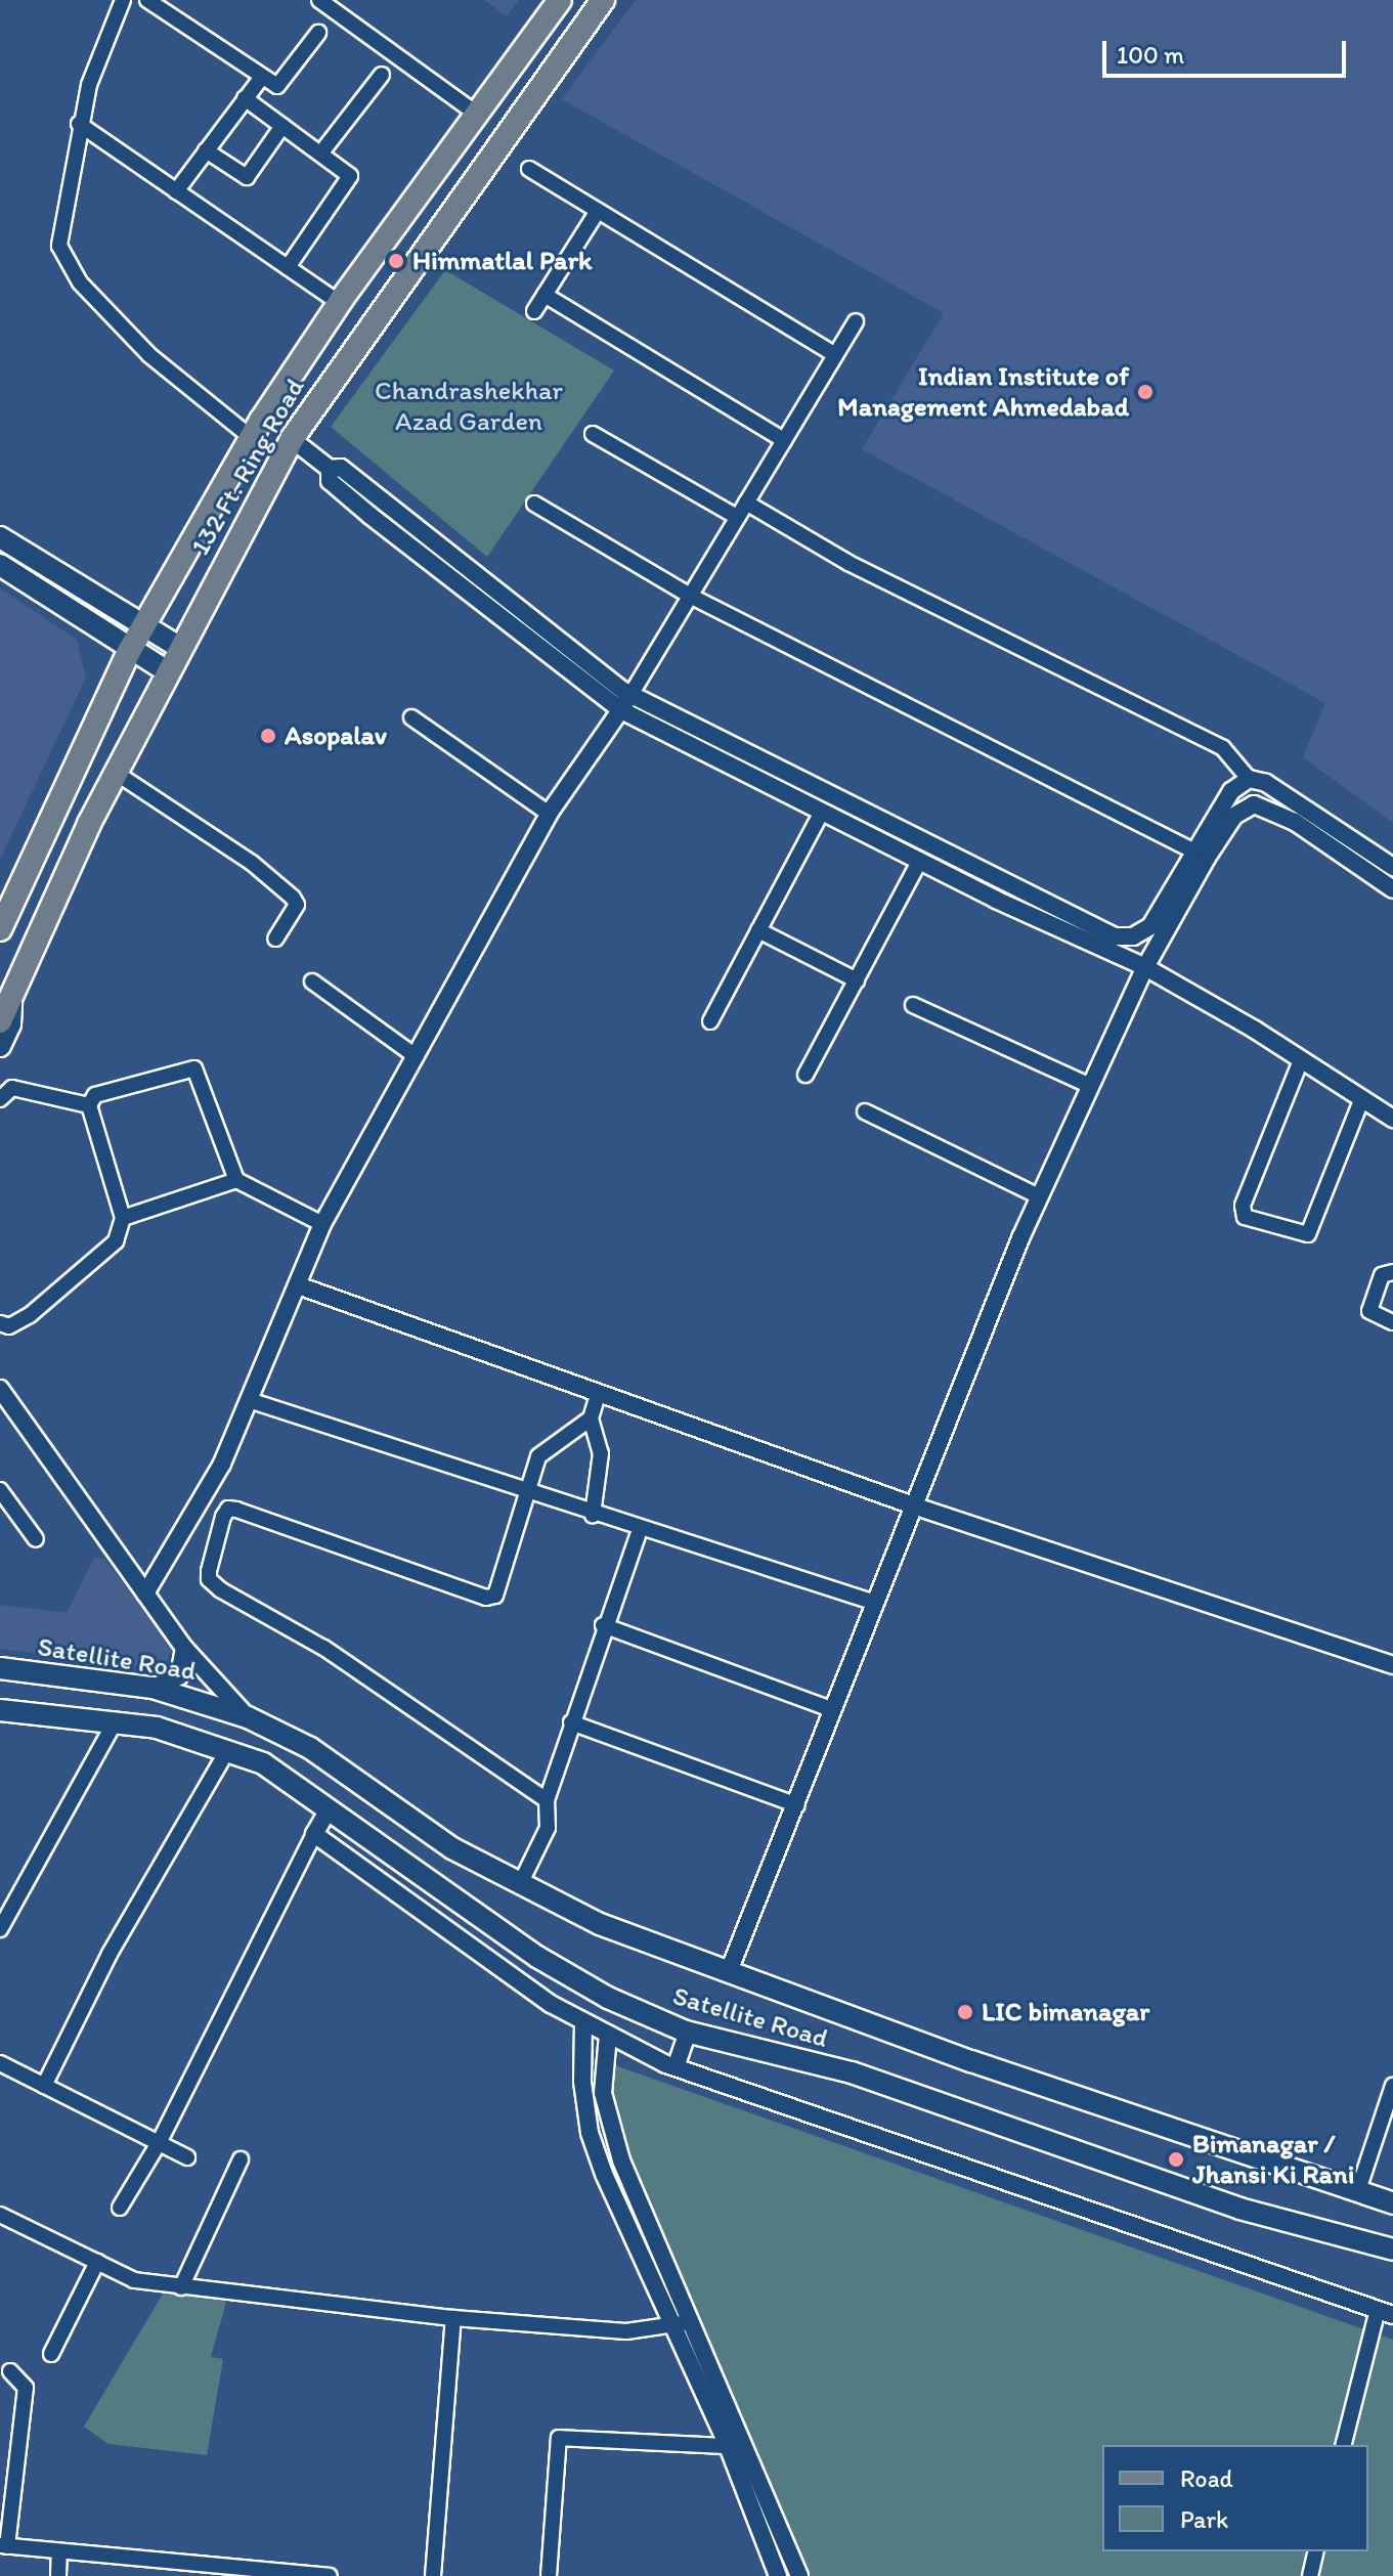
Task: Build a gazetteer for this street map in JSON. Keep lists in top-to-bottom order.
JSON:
{
  "streets": {
    "main road": ["132 Ft. Ring Road", "Satellite Road"]
  },
  "parks": ["Chandrashekhar Azad Garden"],
  "places": [
    "Himmatlal Park",
    "Indian Institute of Management Ahmedabad",
    "Asopalav",
    "LIC bimanagar",
    "Bimanagar / Jhansi Ki Rani"
  ],
  "legend": ["Road", "Park"],
  "scale_bar": "100 m"
}
